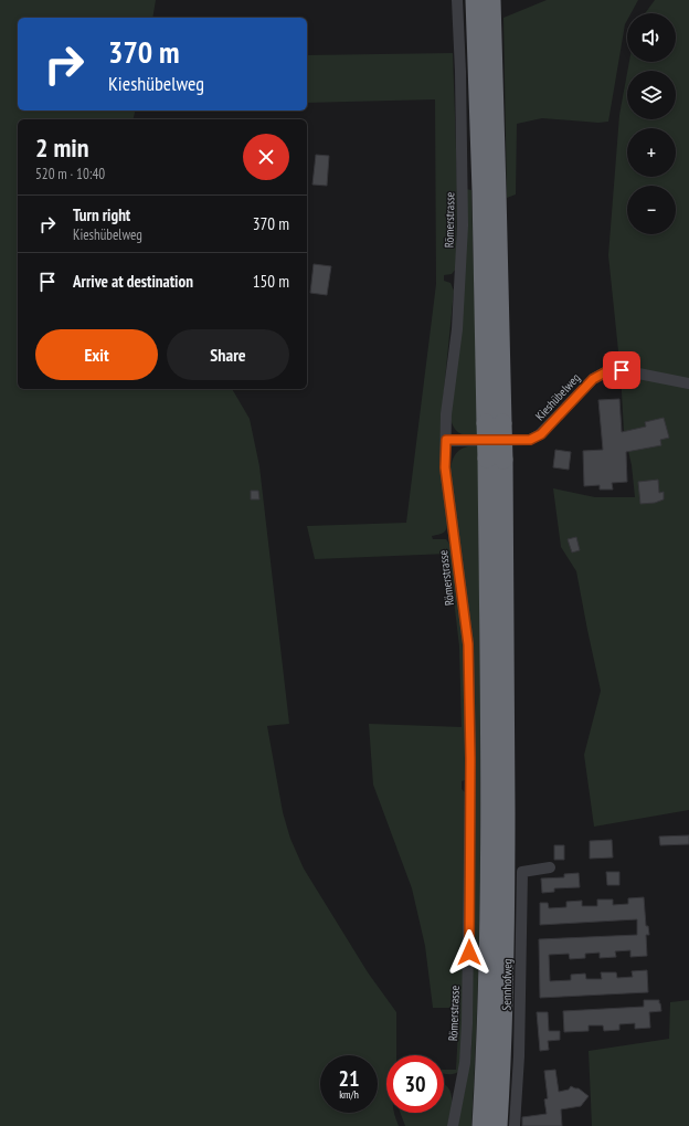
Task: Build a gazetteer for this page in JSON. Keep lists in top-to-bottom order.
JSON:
{
  "streets": {
    "street": ["Römerstrasse", "Kieshübelweg", "Sennhofweg"]
  },
  "crossings": [
    ["Römerstrasse", "Kieshübelweg"]
  ],
  "page": {
    "map_buttons": ["+", "−"],
    "turn": ["370 m", "Kieshübelweg"],
    "heading": ["2 min", "520 m · 10:40"],
    "list": [
      {
        "name": "Turn right",
        "note": "Kieshübelweg",
        "value": "370 m"
      },
      {
        "name": "Arrive at destination",
        "value": "150 m"
      }
    ],
    "buttons": ["Exit", "Share"],
    "speed": "21 km/h",
    "limit": "30"
  }
}
